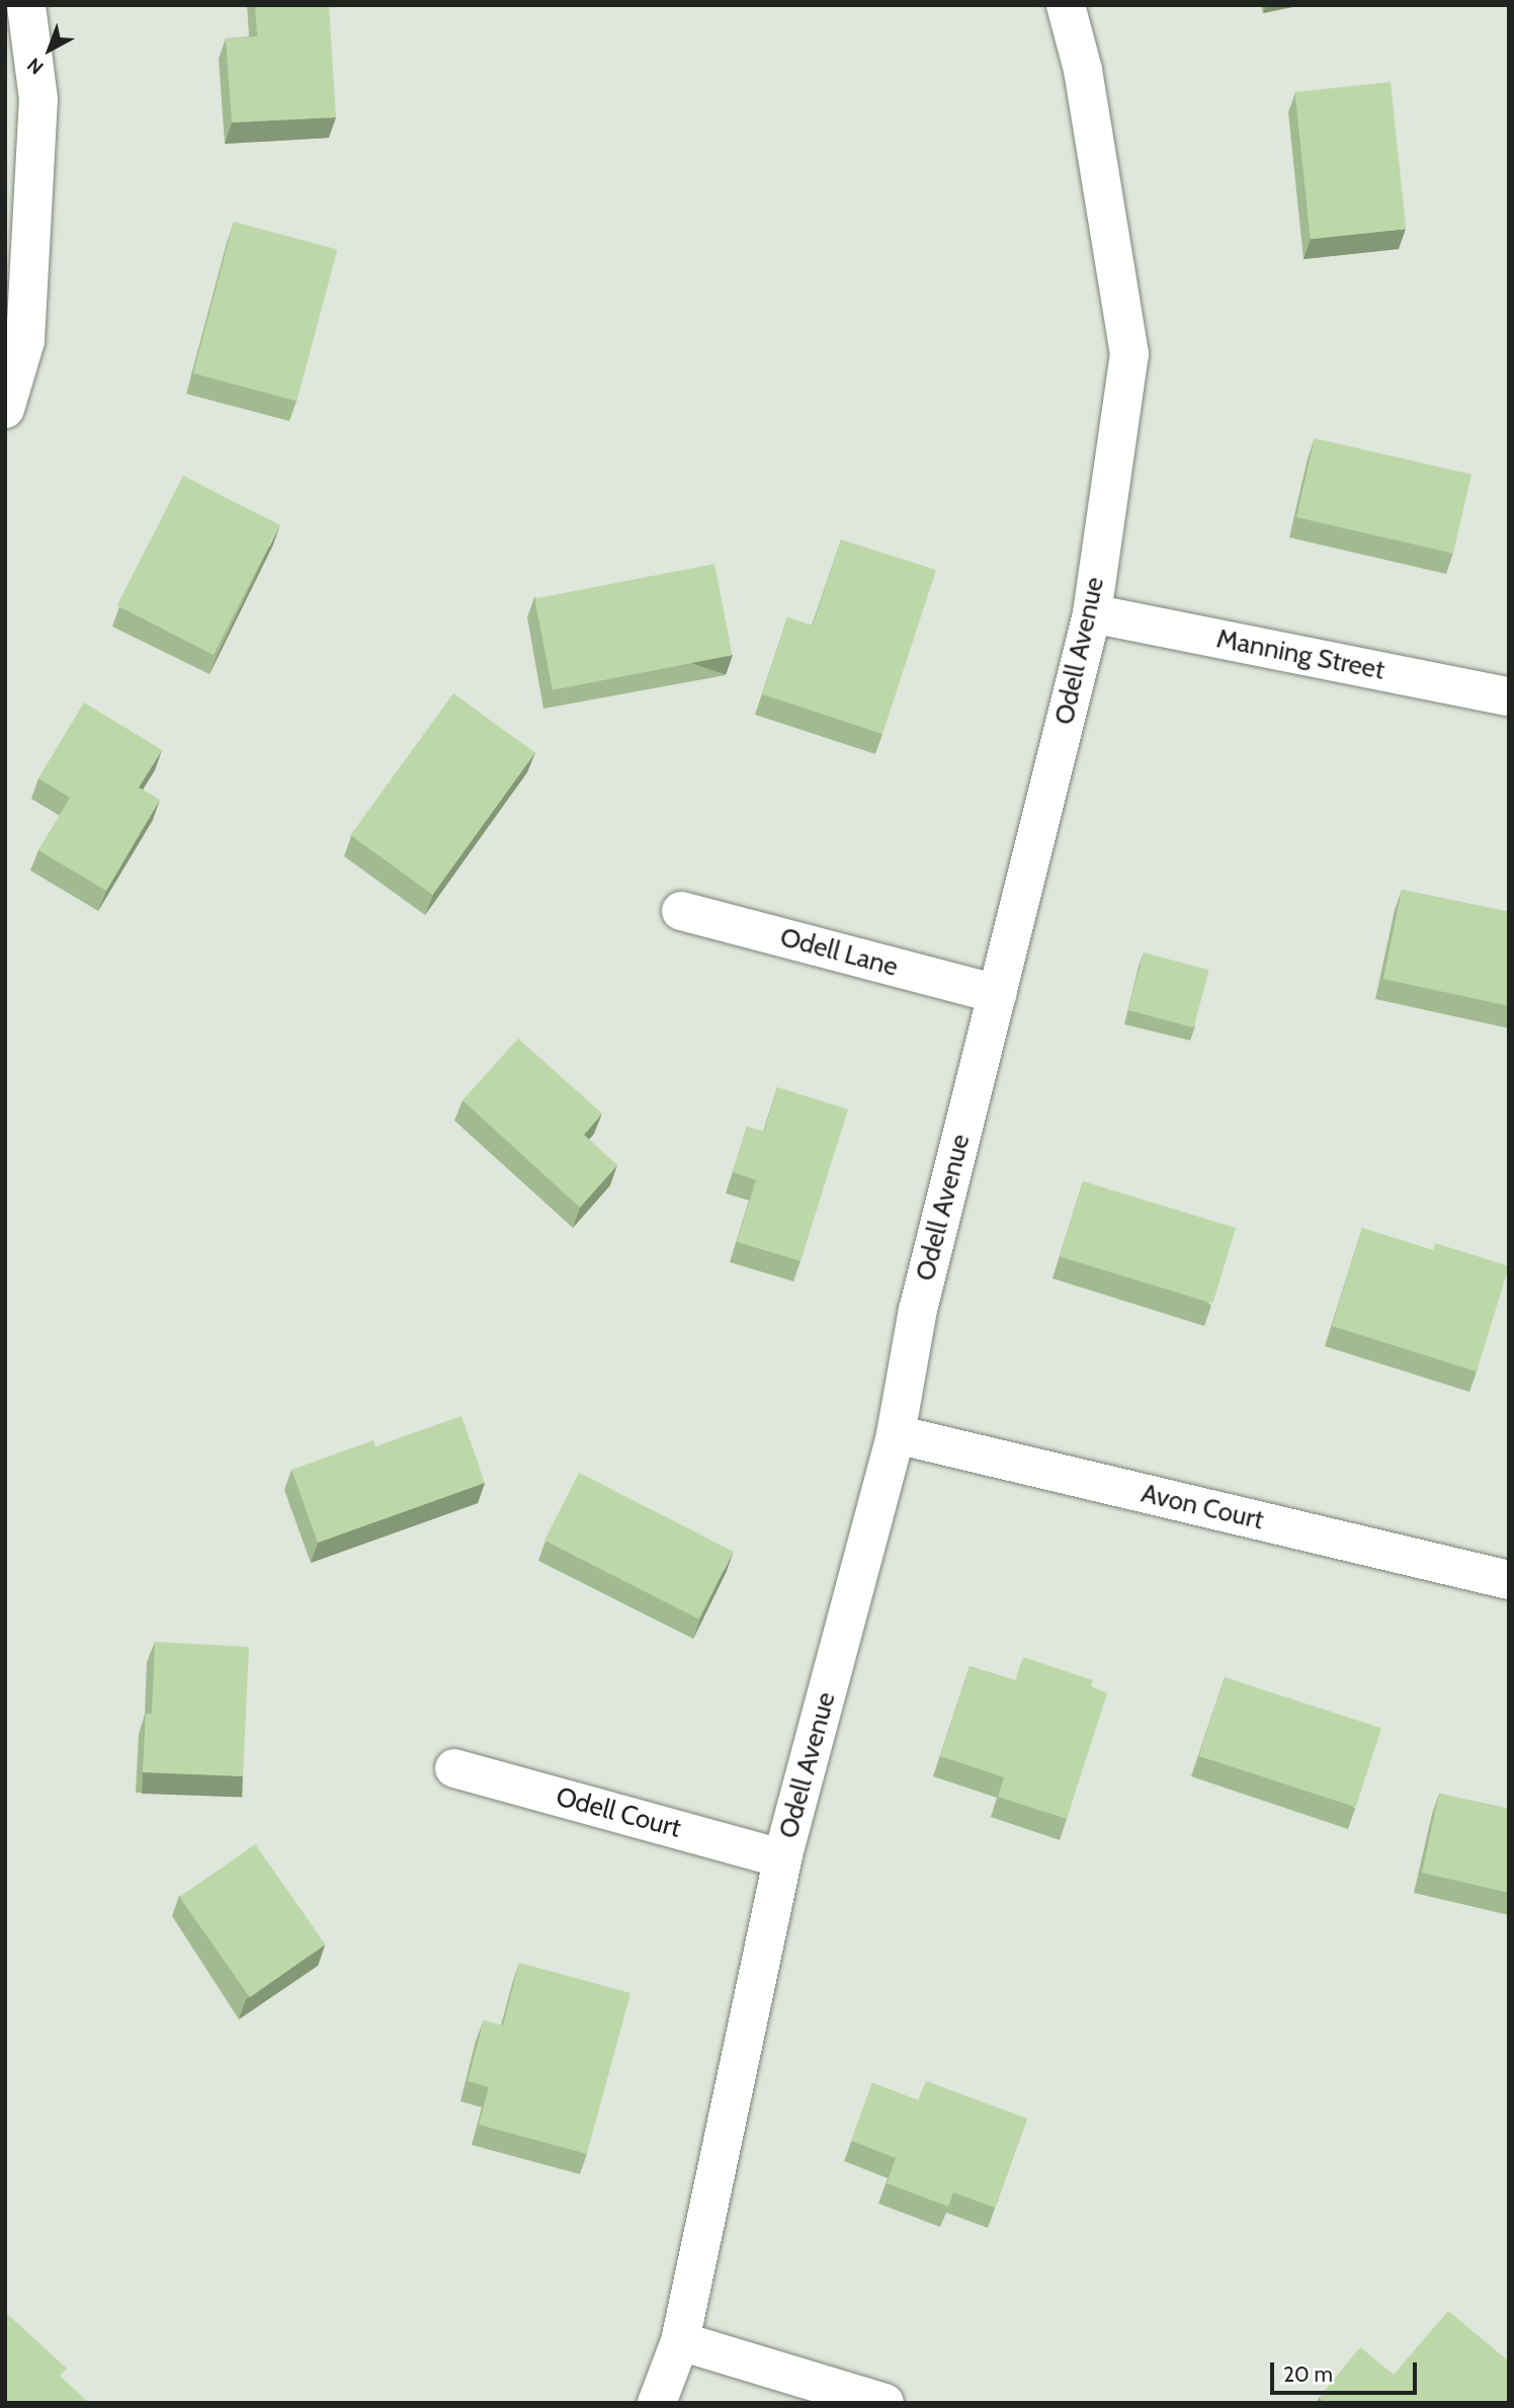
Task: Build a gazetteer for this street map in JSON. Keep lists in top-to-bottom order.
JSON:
{
  "streets": {
    "street": [
      "Odell Avenue",
      "Manning Street",
      "Odell Lane",
      "Avon Court",
      "Odell Court"
    ]
  },
  "crossings": [
    ["Odell Avenue", "Manning Street"],
    ["Odell Avenue", "Odell Lane"],
    ["Odell Avenue", "Avon Court"],
    ["Odell Avenue", "Odell Court"]
  ],
  "scale_bar": "20 m",
  "north": "bottom left"
}
